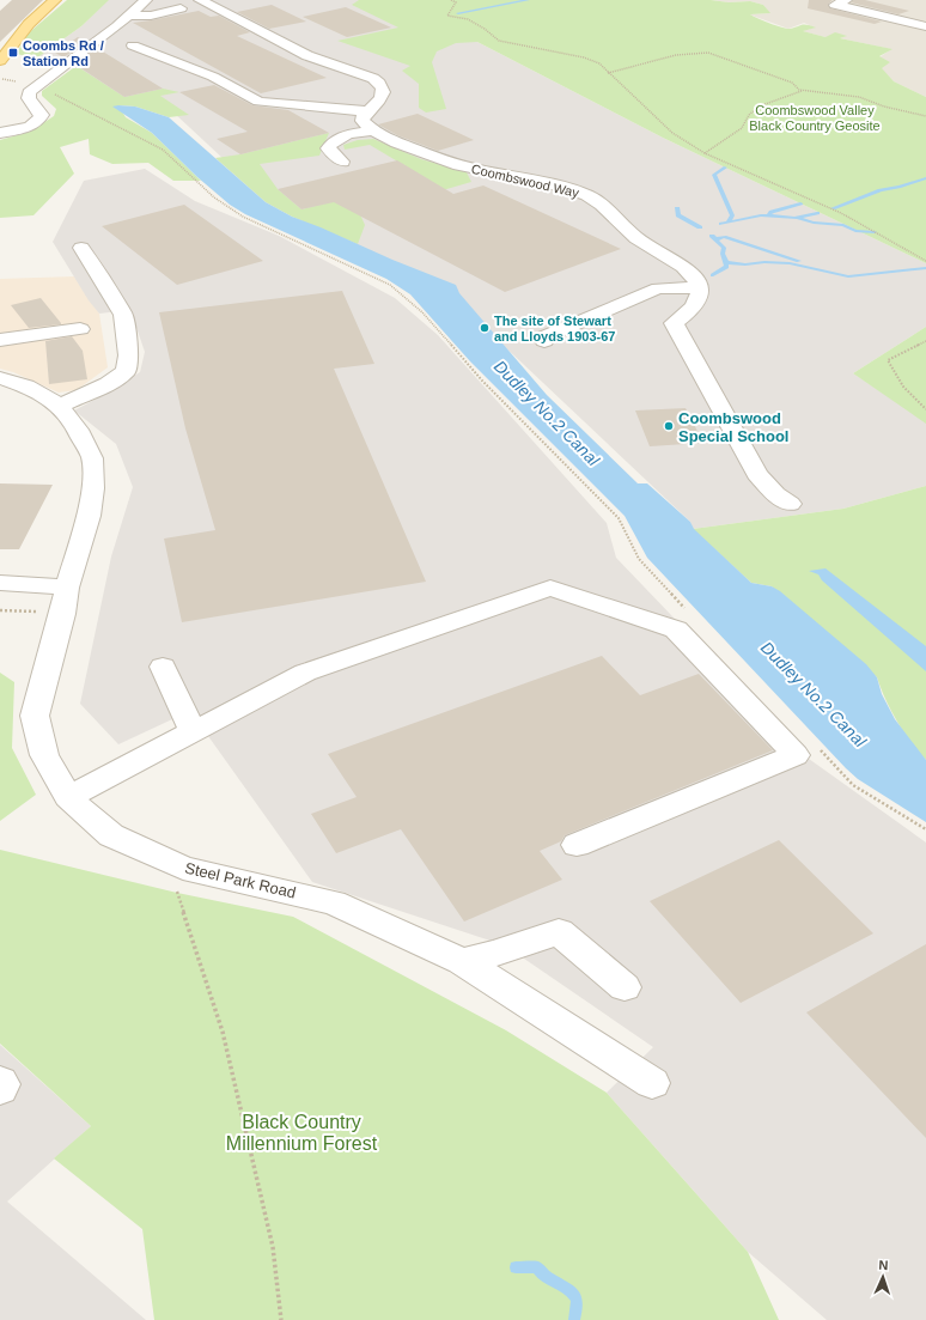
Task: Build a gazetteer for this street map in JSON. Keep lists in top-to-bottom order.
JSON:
{
  "streets": {
    "street": ["Coombswood Way", "Steel Park Road"]
  },
  "water": ["Dudley No.2 Canal"],
  "parks": ["Coombswood Valley Black Country Geosite", "Black Country Millennium Forest"],
  "places": {
    "transit": ["Coombs Rd / Station Rd"],
    "other": ["The site of Stewart and Lloyds 1903-67", "Coombswood Special School"]
  },
  "north": "top"
}
